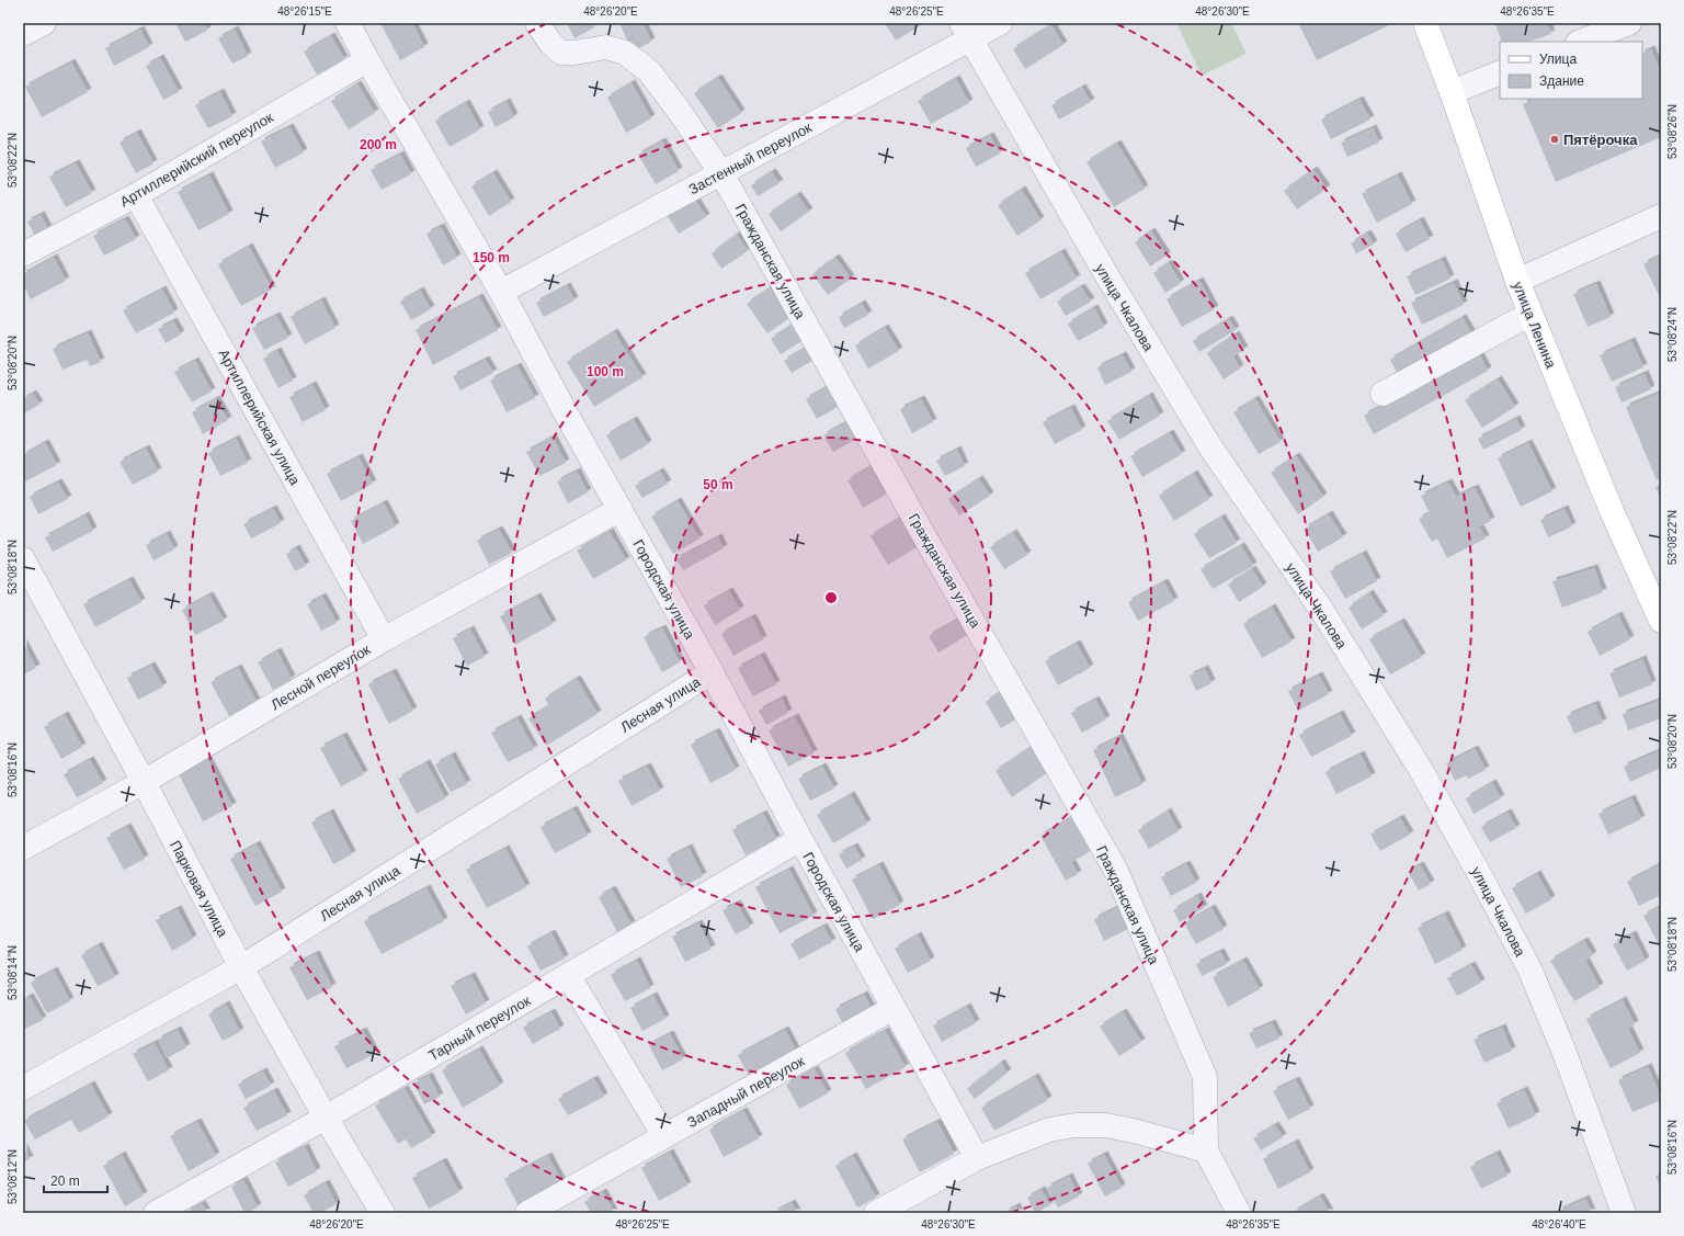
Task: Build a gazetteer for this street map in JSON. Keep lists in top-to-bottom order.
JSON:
{
  "streets": {
    "main road": ["улица Ленина"],
    "street": [
      "Застенный переулок",
      "Артиллерийский переулок",
      "Гражданская улица",
      "улица Чкалова",
      "Артиллерийская улица",
      "Городская улица",
      "Лесной переулок",
      "Лесная улица",
      "Парковая улица",
      "Тарный переулок",
      "Западный переулок"
    ]
  },
  "crossings": [
    ["Застенный переулок", "Гражданская улица"],
    ["Застенный переулок", "улица Чкалова"],
    ["Застенный переулок", "Городская улица"],
    ["Артиллерийский переулок", "Артиллерийская улица"],
    ["Артиллерийский переулок", "Городская улица"],
    ["Артиллерийская улица", "Лесной переулок"],
    ["Городская улица", "Лесной переулок"],
    ["Городская улица", "Лесная улица"],
    ["Городская улица", "Тарный переулок"],
    ["Городская улица", "Западный переулок"],
    ["Лесной переулок", "Парковая улица"],
    ["Лесная улица", "Парковая улица"],
    ["Парковая улица", "Тарный переулок"]
  ],
  "places": ["Пятёрочка"],
  "legend": ["Улица", "Здание"],
  "scale_bar": "20 m",
  "coordinates": [
    "48°26'15\"E",
    "48°26'20\"E",
    "48°26'25\"E",
    "48°26'30\"E",
    "48°26'35\"E",
    "53°08'26\"N",
    "53°08'22\"N",
    "53°08'24\"N",
    "53°08'20\"N",
    "53°08'18\"N",
    "53°08'16\"N",
    "53°08'14\"N",
    "53°08'12\"N",
    "48°26'40\"E"
  ],
  "rings": [
    "200 m",
    "150 m",
    "100 m",
    "50 m"
  ]
}
